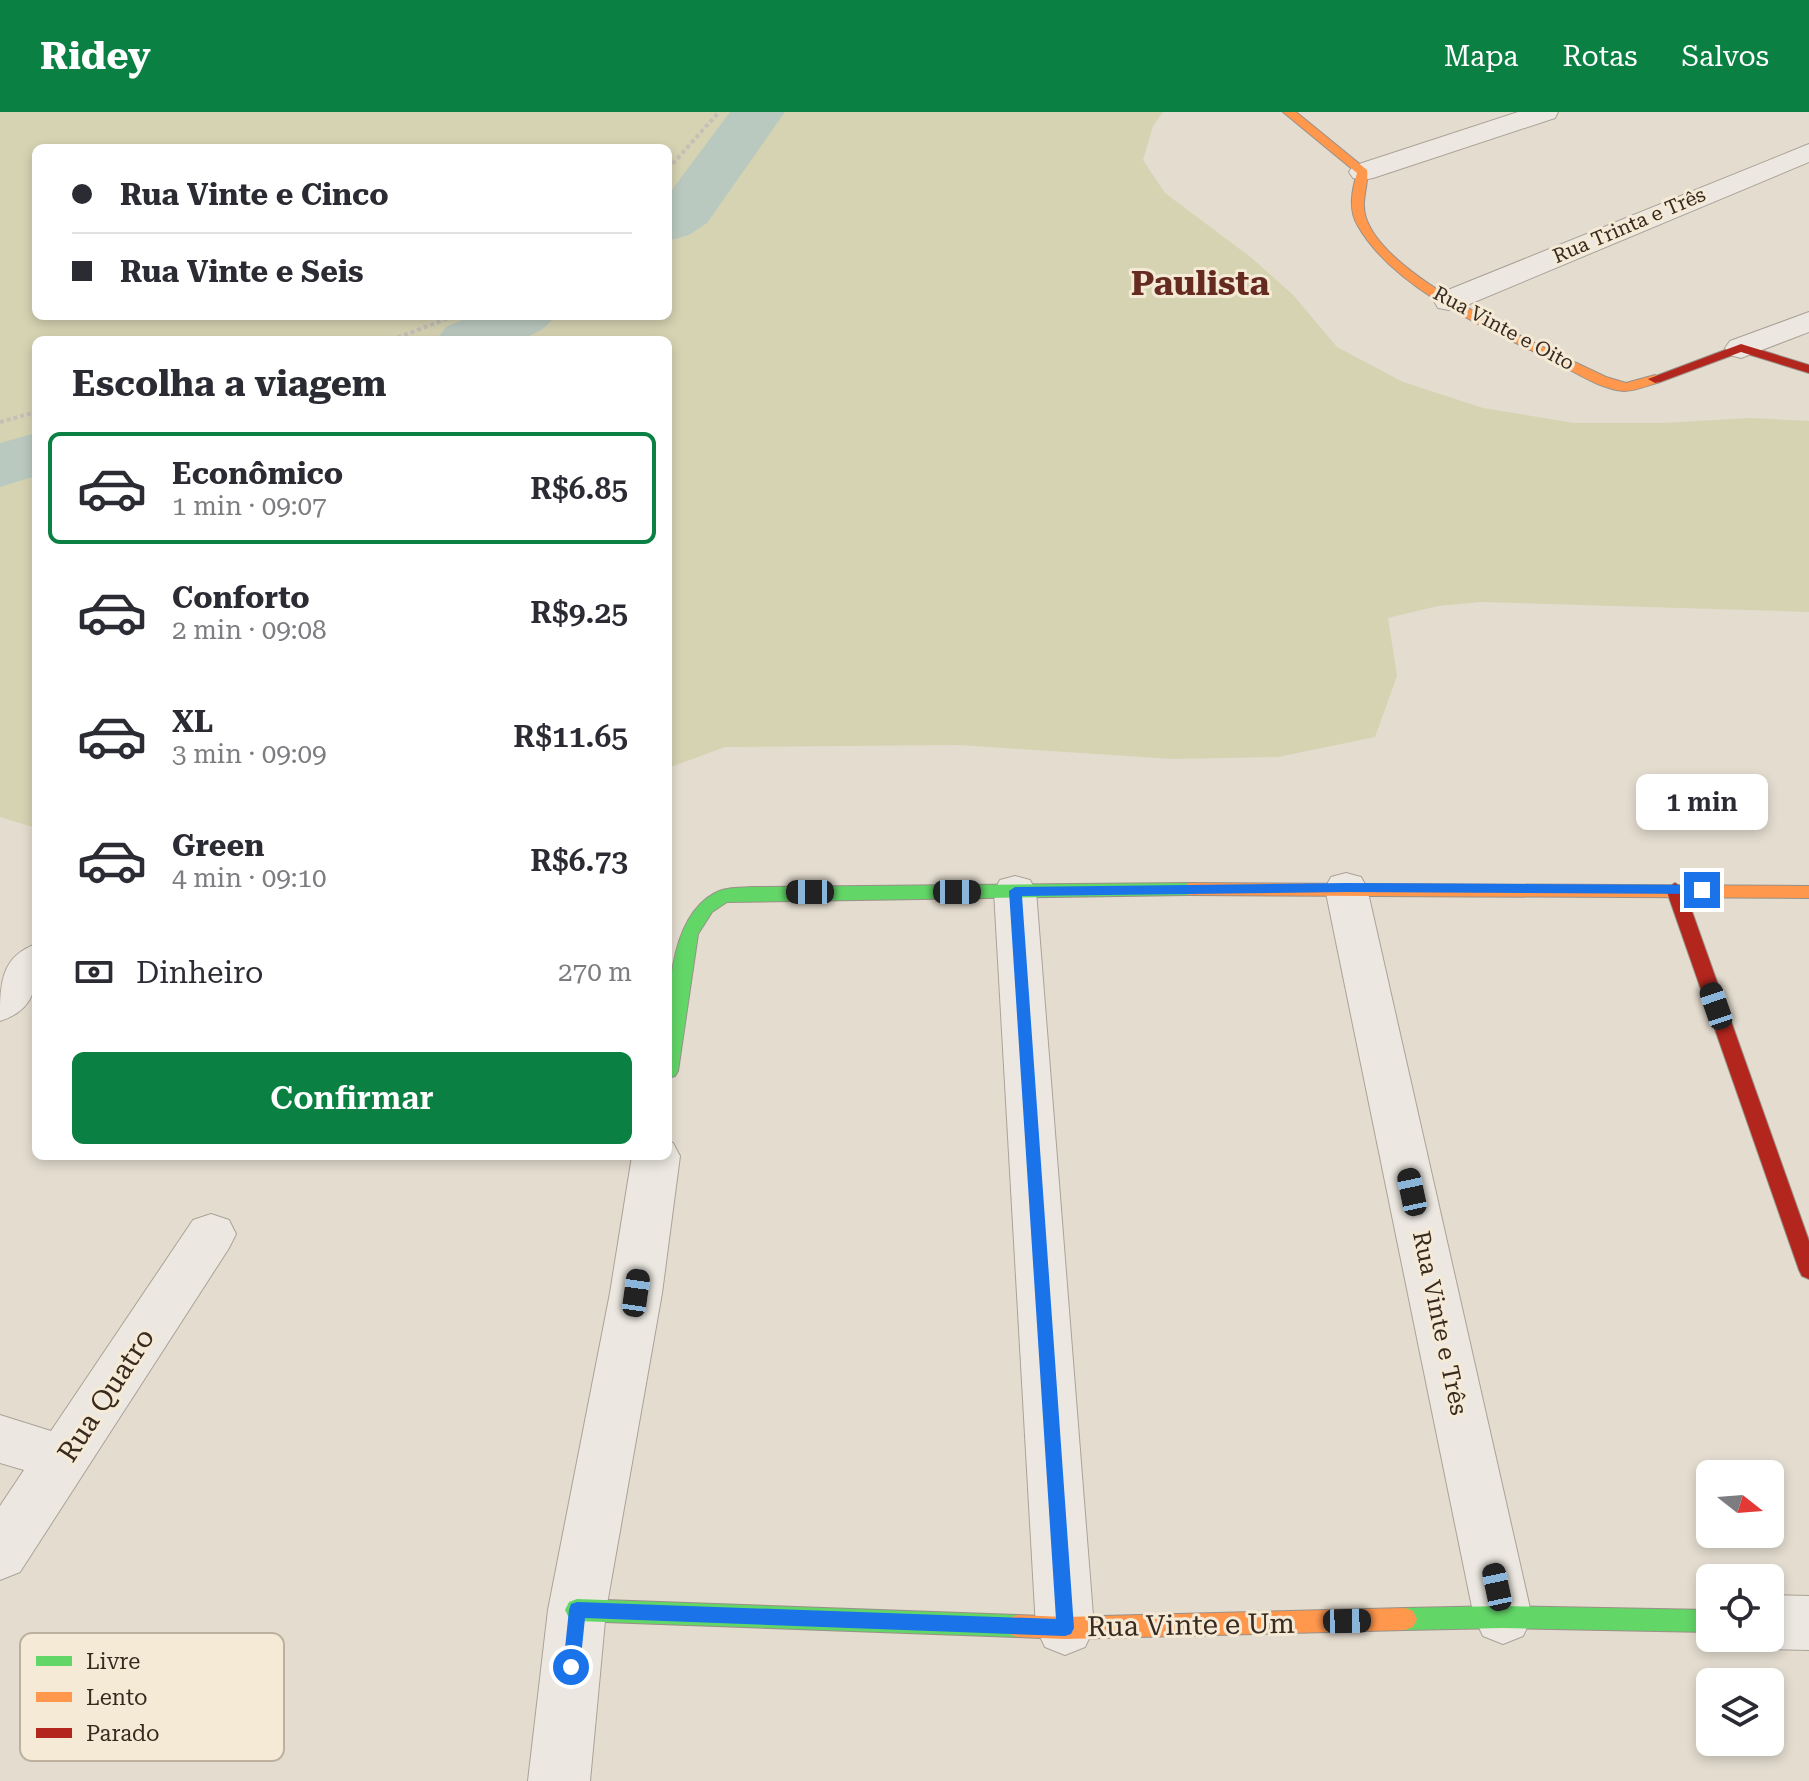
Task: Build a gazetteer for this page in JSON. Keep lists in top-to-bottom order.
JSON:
{
  "streets": {
    "street": [
      "Rua Trinta e Três",
      "Rua Vinte e Oito",
      "Rua Vinte e Três",
      "Rua Quatro",
      "Rua Vinte e Um"
    ]
  },
  "crossings": [
    ["Rua Trinta e Três", "Rua Vinte e Oito"],
    ["Rua Vinte e Três", "Rua Vinte e Um"]
  ],
  "districts": ["Paulista"],
  "legend": ["Livre", "Lento", "Parado"],
  "north": "right",
  "page": {
    "header": "Ridey",
    "nav": ["Mapa", "Rotas", "Salvos"],
    "banner": ["Rua Vinte e Cinco", "Rua Vinte e Seis"],
    "heading": "Escolha a viagem",
    "list": [
      {
        "name": "Econômico",
        "note": "1 min · 09:07",
        "value": "R$6.85"
      },
      {
        "name": "Conforto",
        "note": "2 min · 09:08",
        "value": "R$9.25"
      },
      {
        "name": "XL",
        "note": "3 min · 09:09",
        "value": "R$11.65"
      },
      {
        "name": "Green",
        "note": "4 min · 09:10",
        "value": "R$6.73"
      }
    ],
    "bubble": "1 min",
    "pay": ["Dinheiro", "270 m"],
    "buttons": "Confirmar"
  }
}
